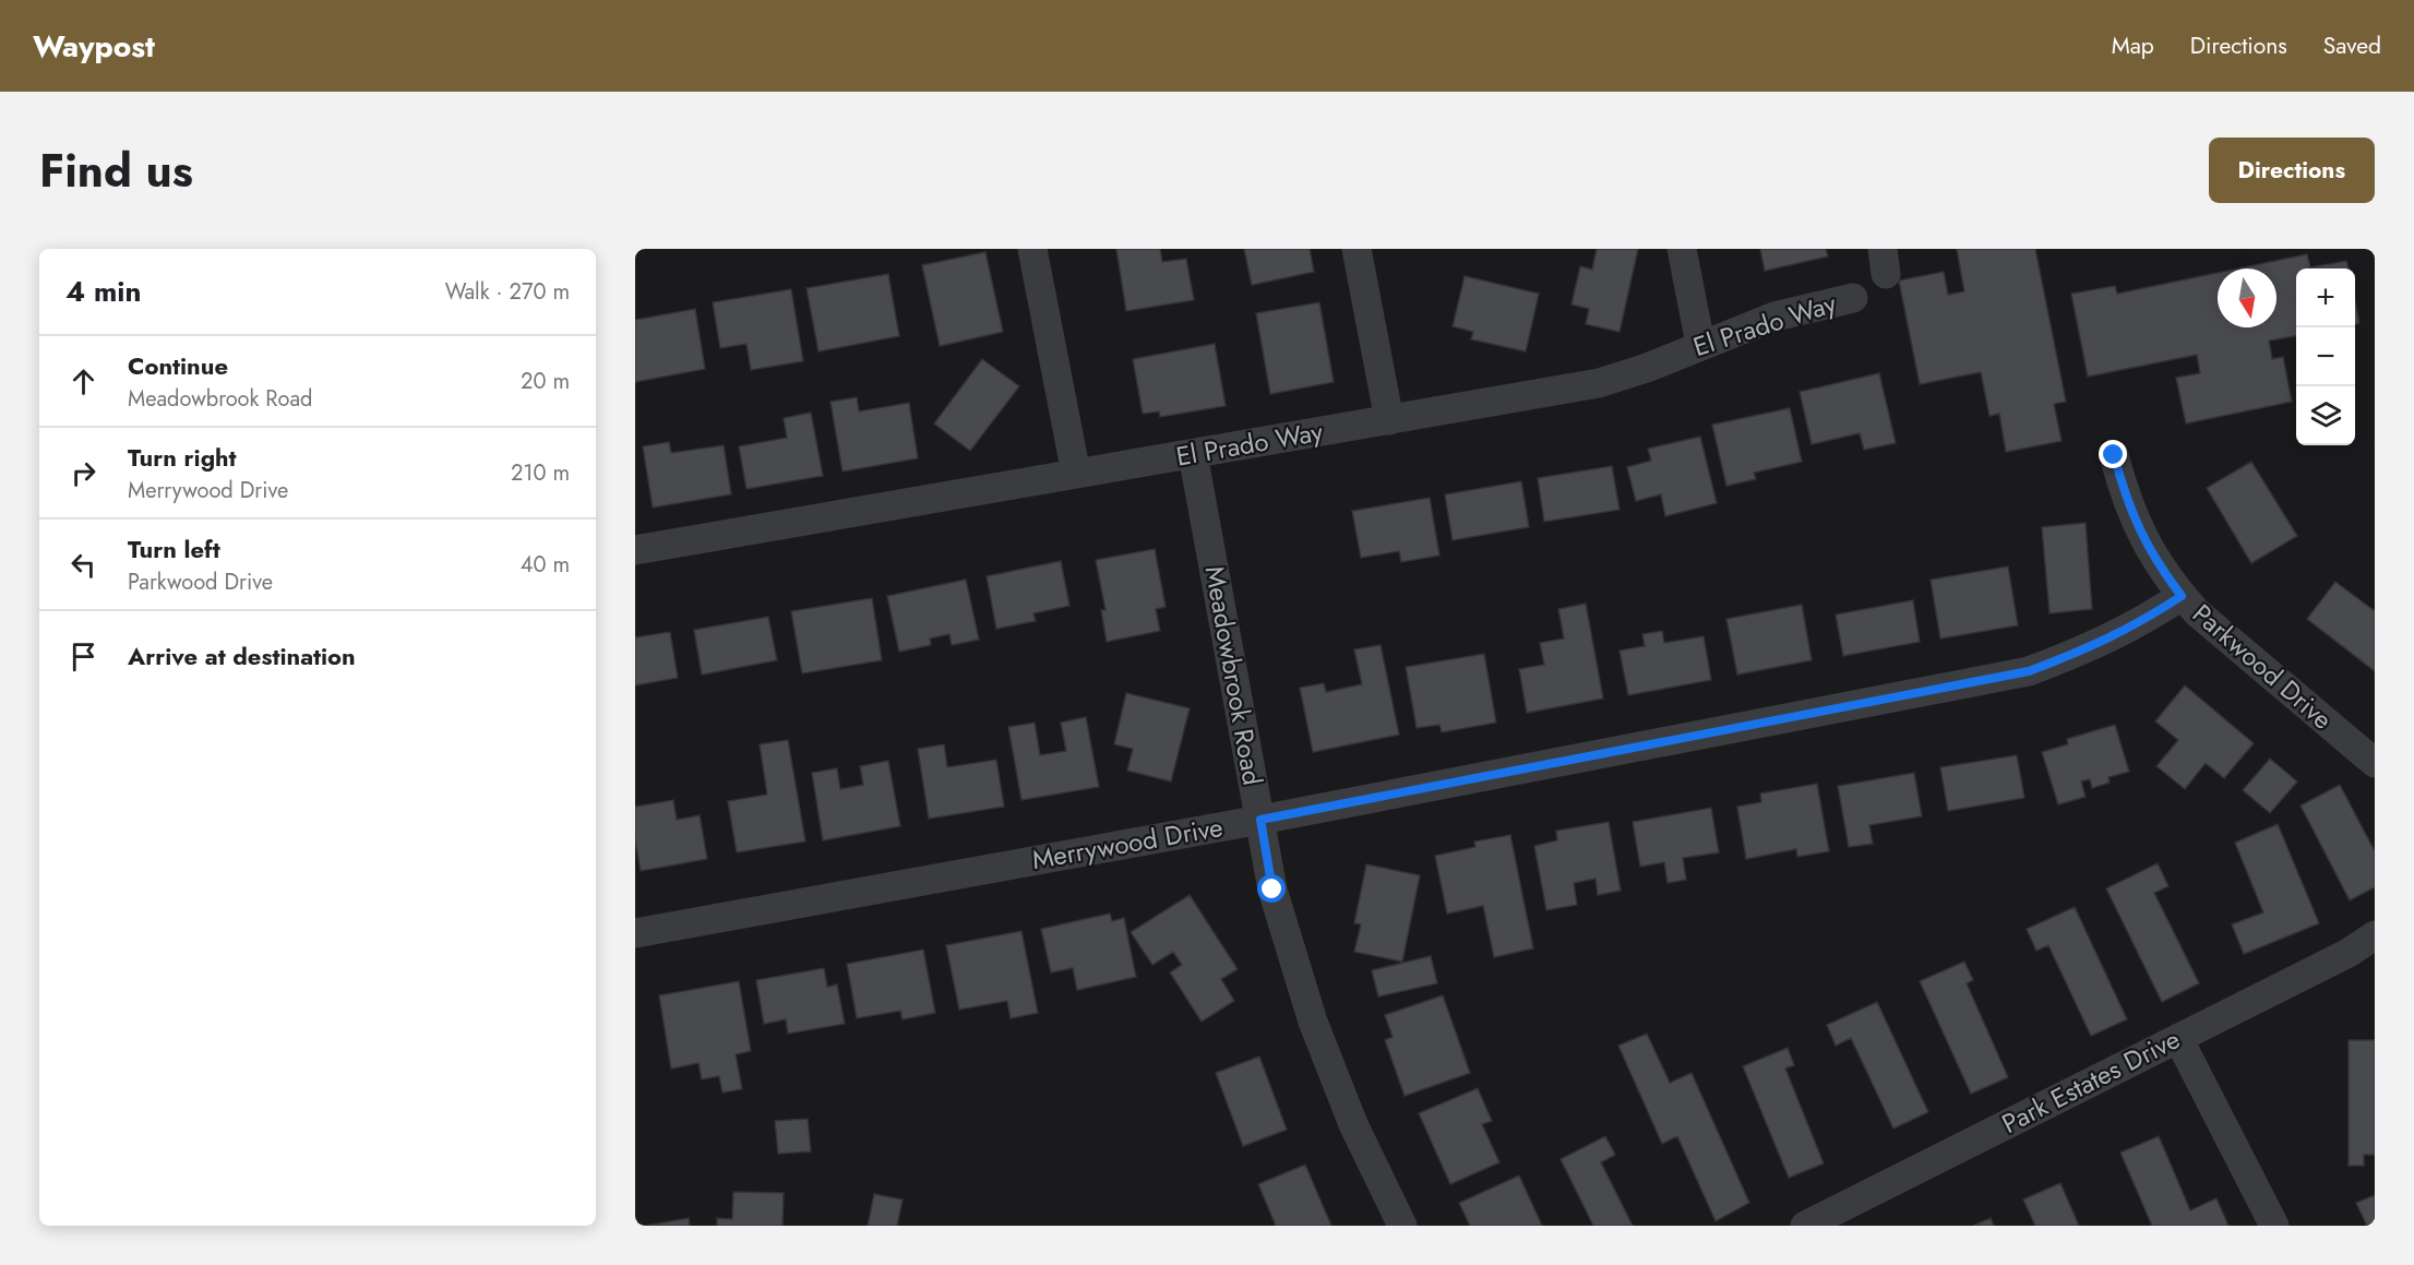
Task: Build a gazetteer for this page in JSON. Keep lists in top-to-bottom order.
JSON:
{
  "streets": {
    "street": [
      "El Prado Way",
      "Parkwood Drive",
      "Meadowbrook Road",
      "Merrywood Drive",
      "Park Estates Drive"
    ]
  },
  "crossings": [
    ["El Prado Way", "Meadowbrook Road"],
    ["Parkwood Drive", "Merrywood Drive"],
    ["Meadowbrook Road", "Merrywood Drive"]
  ],
  "north": "bottom",
  "page": {
    "header": "Waypost",
    "nav": ["Map", "Directions", "Saved"],
    "title": "Find us",
    "buttons": "Directions",
    "heading": ["4 min", "Walk · 270 m"],
    "map_buttons": ["+", "−"],
    "list": [
      ["Continue", "Meadowbrook Road", "20 m"],
      ["Turn right", "Merrywood Drive", "210 m"],
      ["Turn left", "Parkwood Drive", "40 m"],
      "Arrive at destination"
    ]
  }
}
